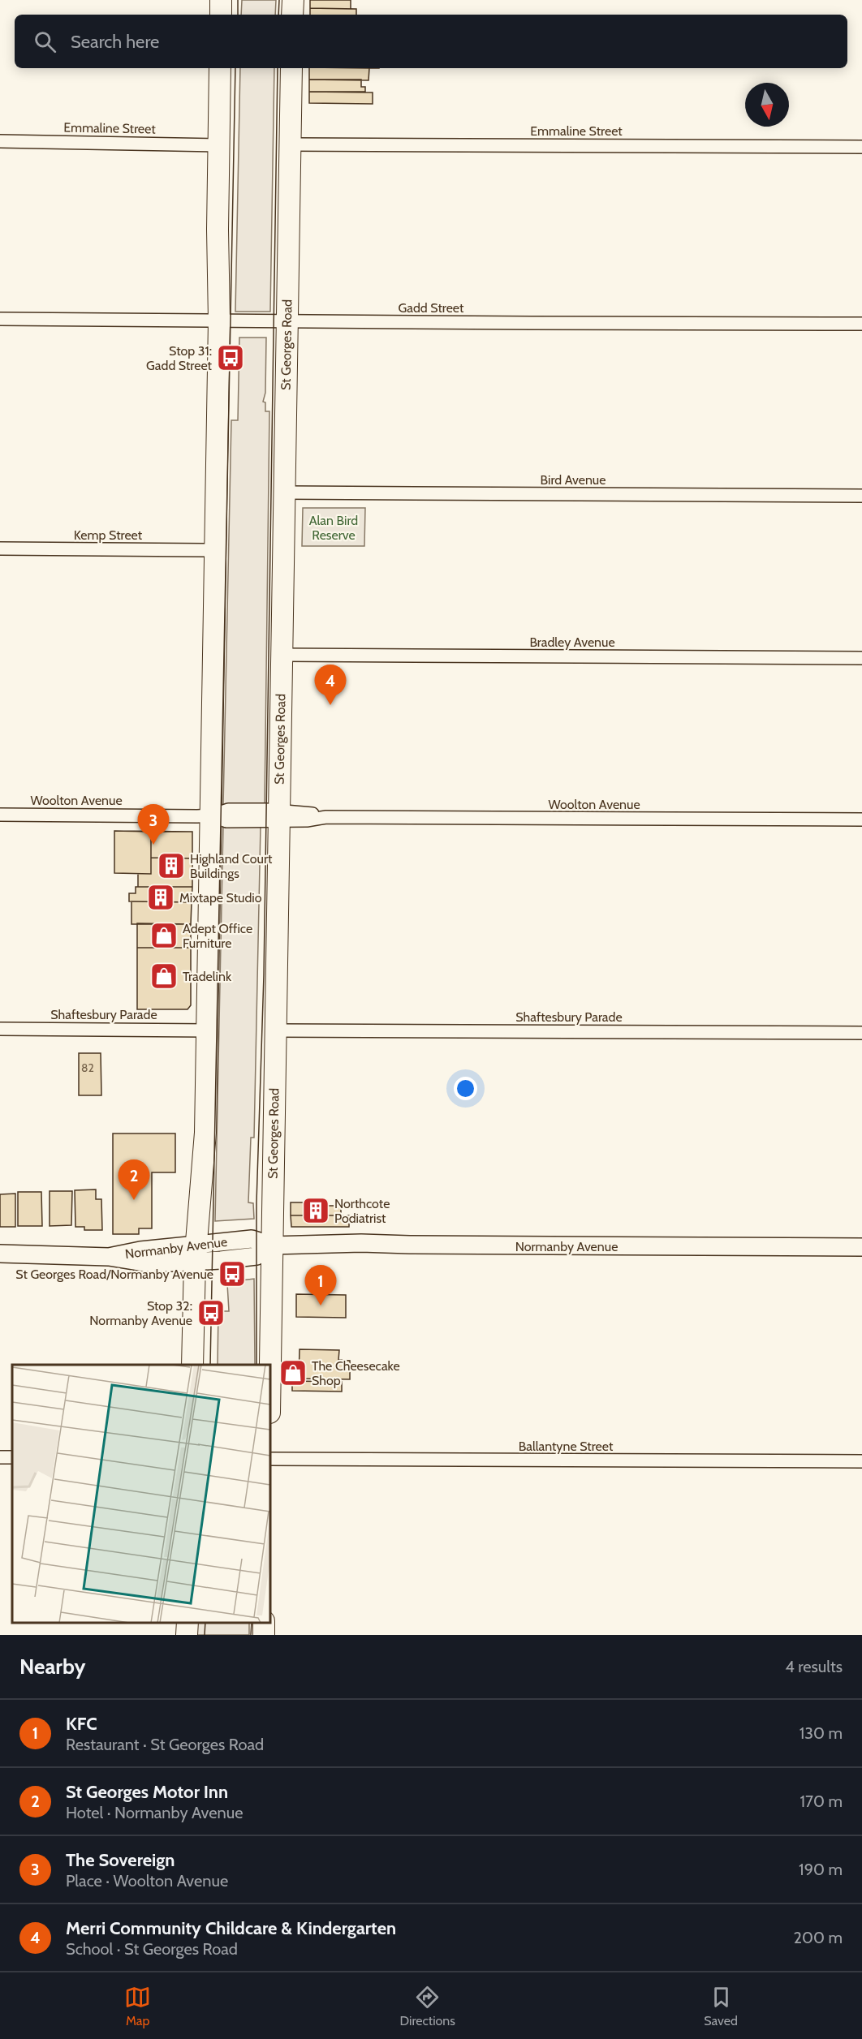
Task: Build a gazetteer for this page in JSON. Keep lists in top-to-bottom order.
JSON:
{
  "streets": {
    "highway": ["St Georges Road"],
    "main road": ["Normanby Avenue"],
    "street": [
      "Emmaline Street",
      "Gadd Street",
      "Bird Avenue",
      "Kemp Street",
      "Bradley Avenue",
      "Woolton Avenue",
      "Shaftesbury Parade",
      "Ballantyne Street"
    ]
  },
  "crossings": [
    ["Emmaline Street", "St Georges Road"],
    ["Gadd Street", "St Georges Road"],
    ["St Georges Road", "Bird Avenue"],
    ["St Georges Road", "Bradley Avenue"],
    ["St Georges Road", "Woolton Avenue"],
    ["St Georges Road", "Shaftesbury Parade"],
    ["St Georges Road", "Normanby Avenue"]
  ],
  "parks": ["Alan Bird Reserve"],
  "places": {
    "bus stop": ["Stop 31: Gadd Street", "St Georges Road/Normanby Avenue", "Stop 32: Normanby Avenue"],
    "building": ["Highland Court Buildings", "Mixtape Studio", "Northcote Podiatrist"],
    "shop": ["Adept Office Furniture", "Tradelink", "The Cheesecake Shop"]
  },
  "house_numbers": ["82"],
  "north": "bottom",
  "page": {
    "search": "Search here",
    "pins": [
      "4",
      "3",
      "2",
      "1"
    ],
    "heading": ["Nearby", "4 results"],
    "list": [
      {
        "mark": "1",
        "name": "KFC",
        "note": "Restaurant · St Georges Road",
        "value": "130 m"
      },
      {
        "mark": "2",
        "name": "St Georges Motor Inn",
        "note": "Hotel · Normanby Avenue",
        "value": "170 m"
      },
      {
        "mark": "3",
        "name": "The Sovereign",
        "note": "Place · Woolton Avenue",
        "value": "190 m"
      },
      {
        "mark": "4",
        "name": "Merri Community Childcare & Kindergarten",
        "note": "School · St Georges Road",
        "value": "200 m"
      }
    ],
    "nav": ["Map", "Directions", "Saved"]
  }
}
